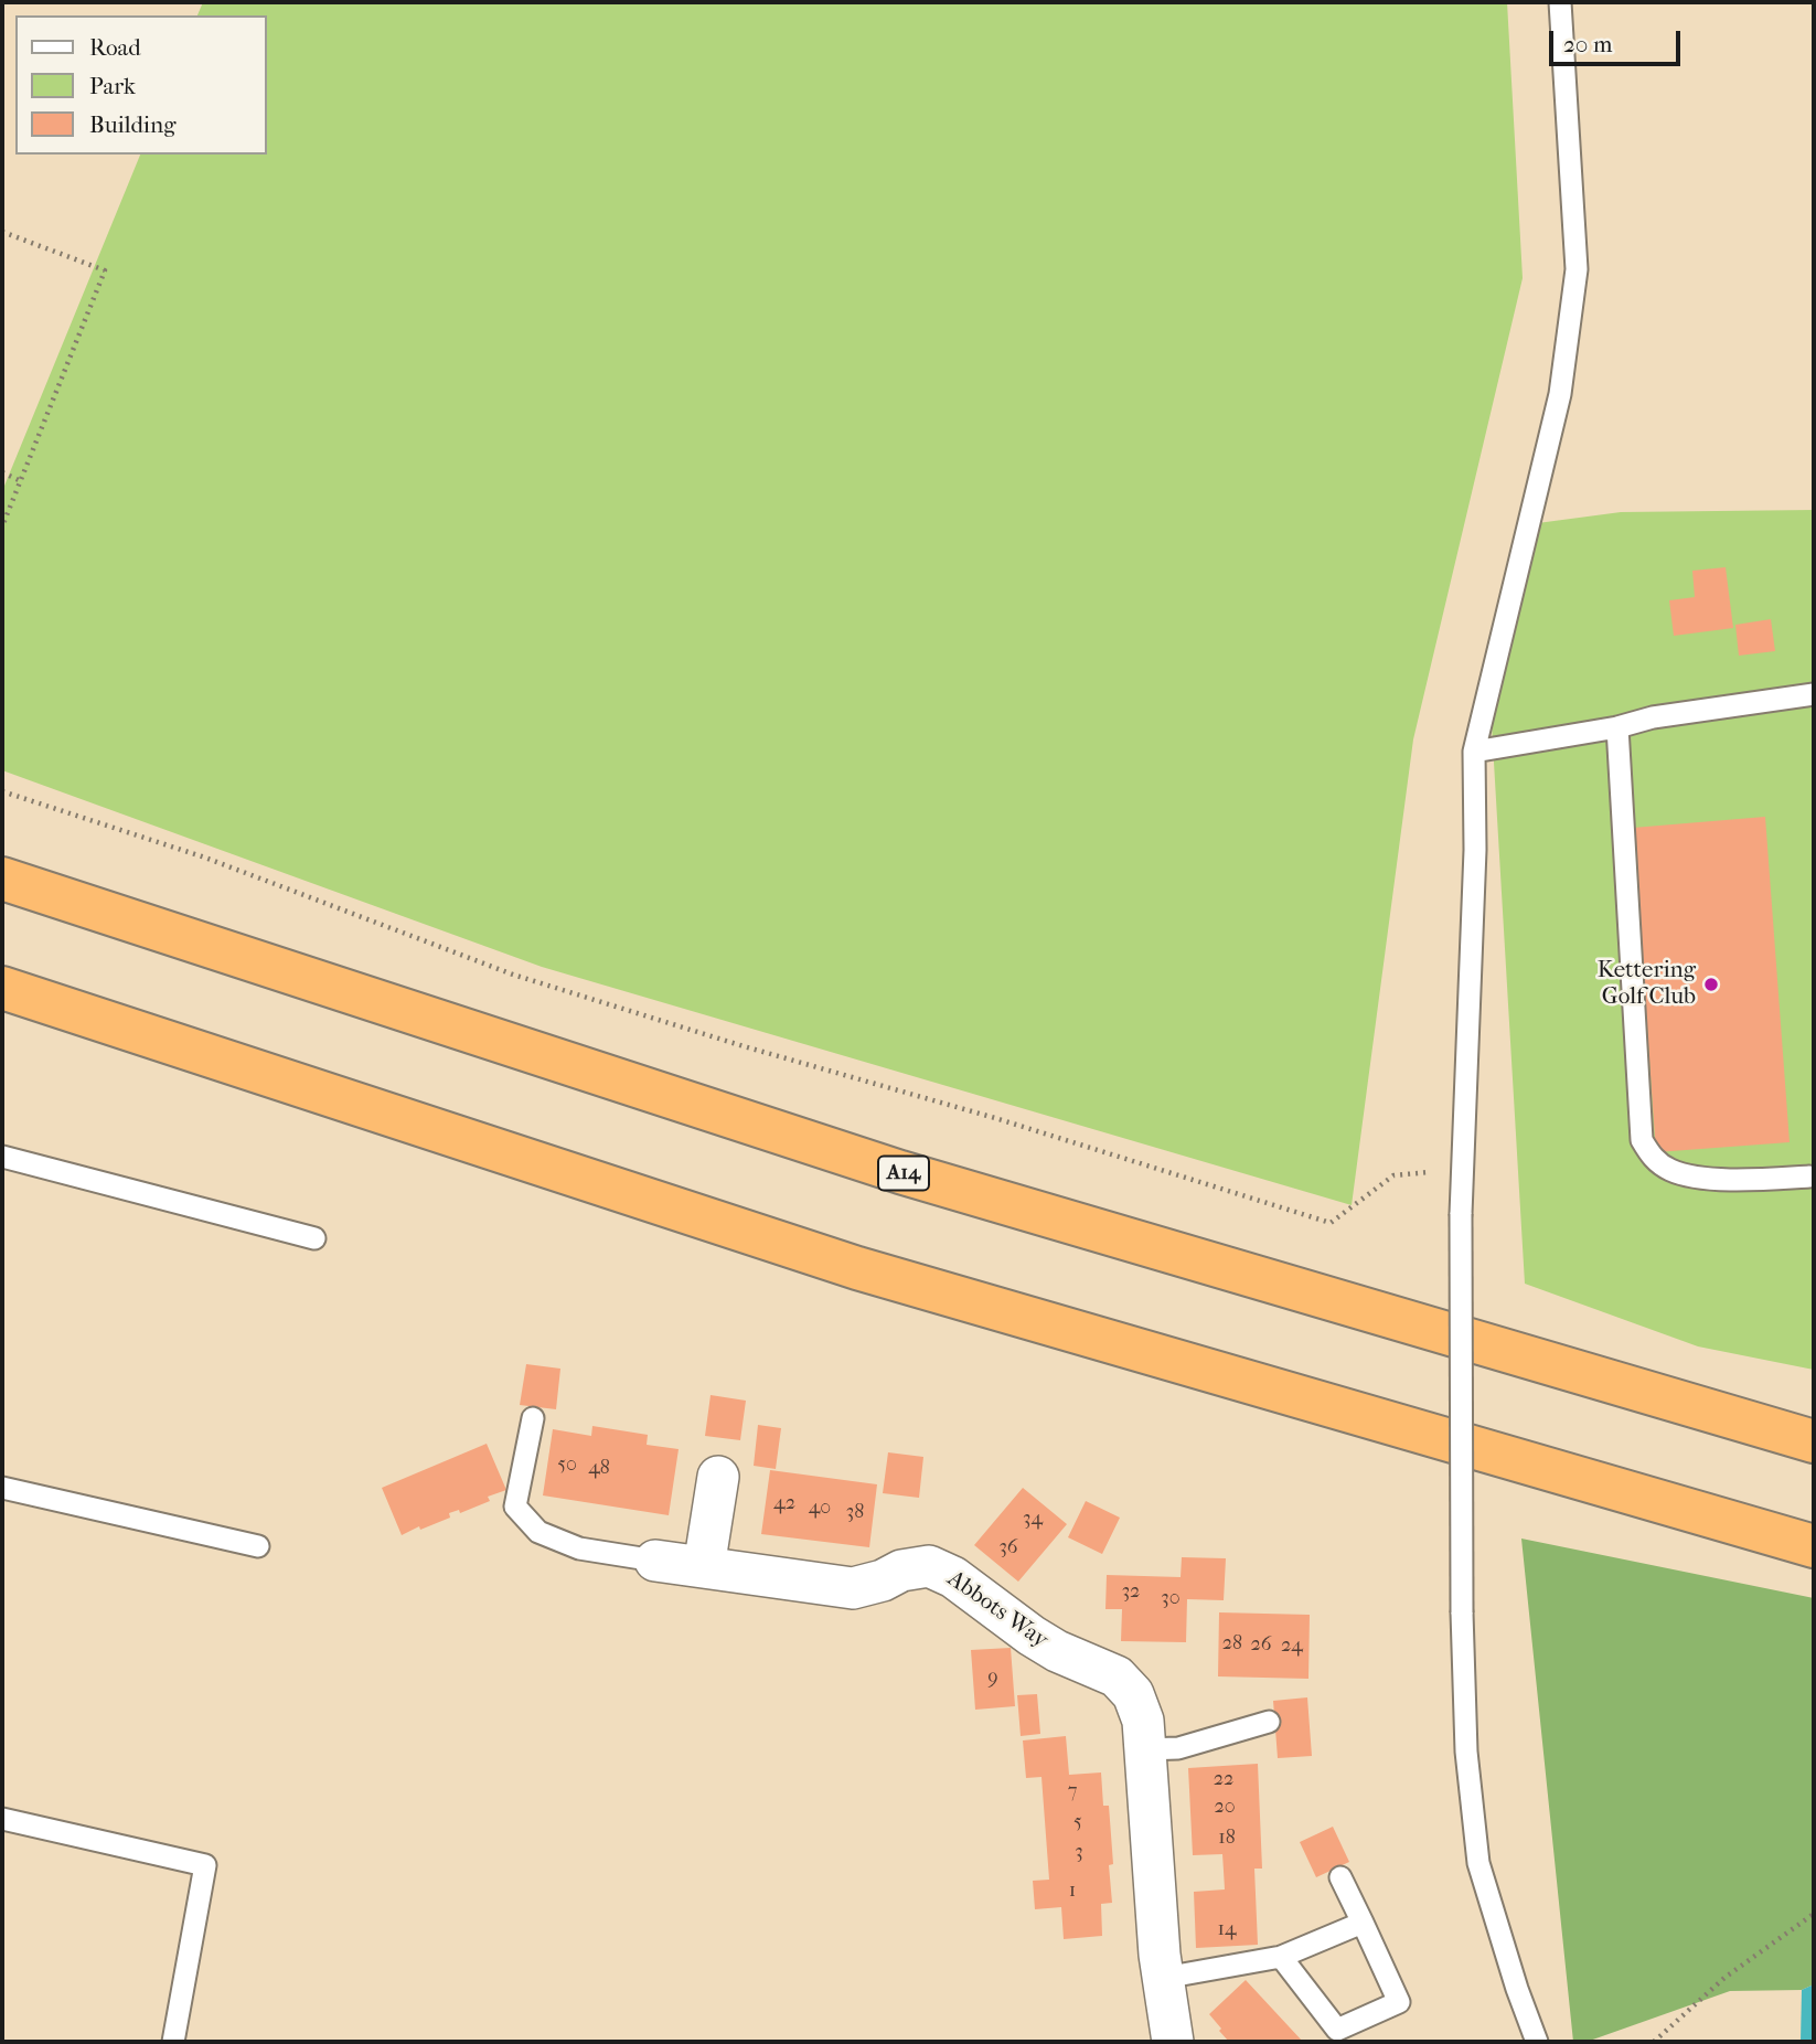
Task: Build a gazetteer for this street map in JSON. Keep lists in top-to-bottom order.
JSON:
{
  "streets": {
    "highway": ["A14"],
    "street": ["Abbots Way"]
  },
  "places": ["Kettering Golf Club"],
  "house_numbers": [
    "50",
    "48",
    "42",
    "40",
    "38",
    "34",
    "36",
    "32",
    "30",
    "28",
    "26",
    "24",
    "9",
    "22",
    "7",
    "20",
    "5",
    "18",
    "3",
    "1",
    "14"
  ],
  "legend": ["Road", "Park", "Building"],
  "scale_bar": "20 m"
}
